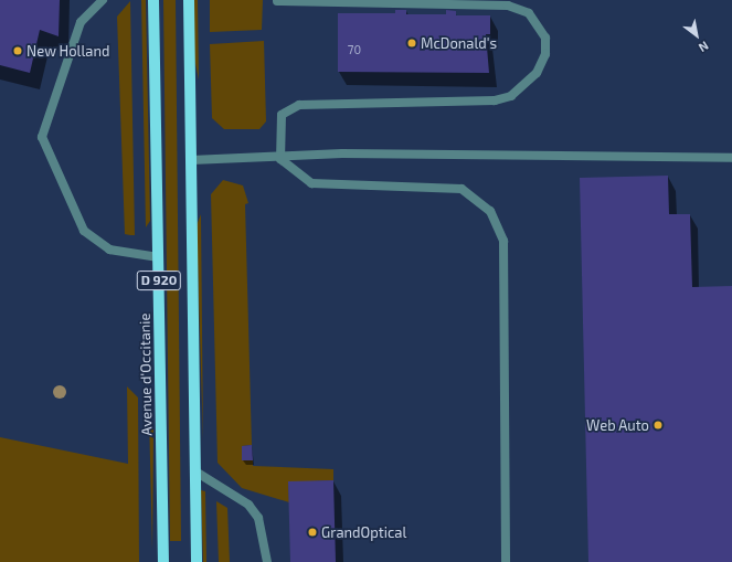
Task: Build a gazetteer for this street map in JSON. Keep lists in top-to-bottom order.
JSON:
{
  "streets": {
    "main road": ["D 920", "Avenue d'Occitanie"]
  },
  "places": [
    "McDonald's",
    "New Holland",
    "Web Auto",
    "GrandOptical"
  ],
  "house_numbers": ["70"],
  "north": "bottom right"
}
